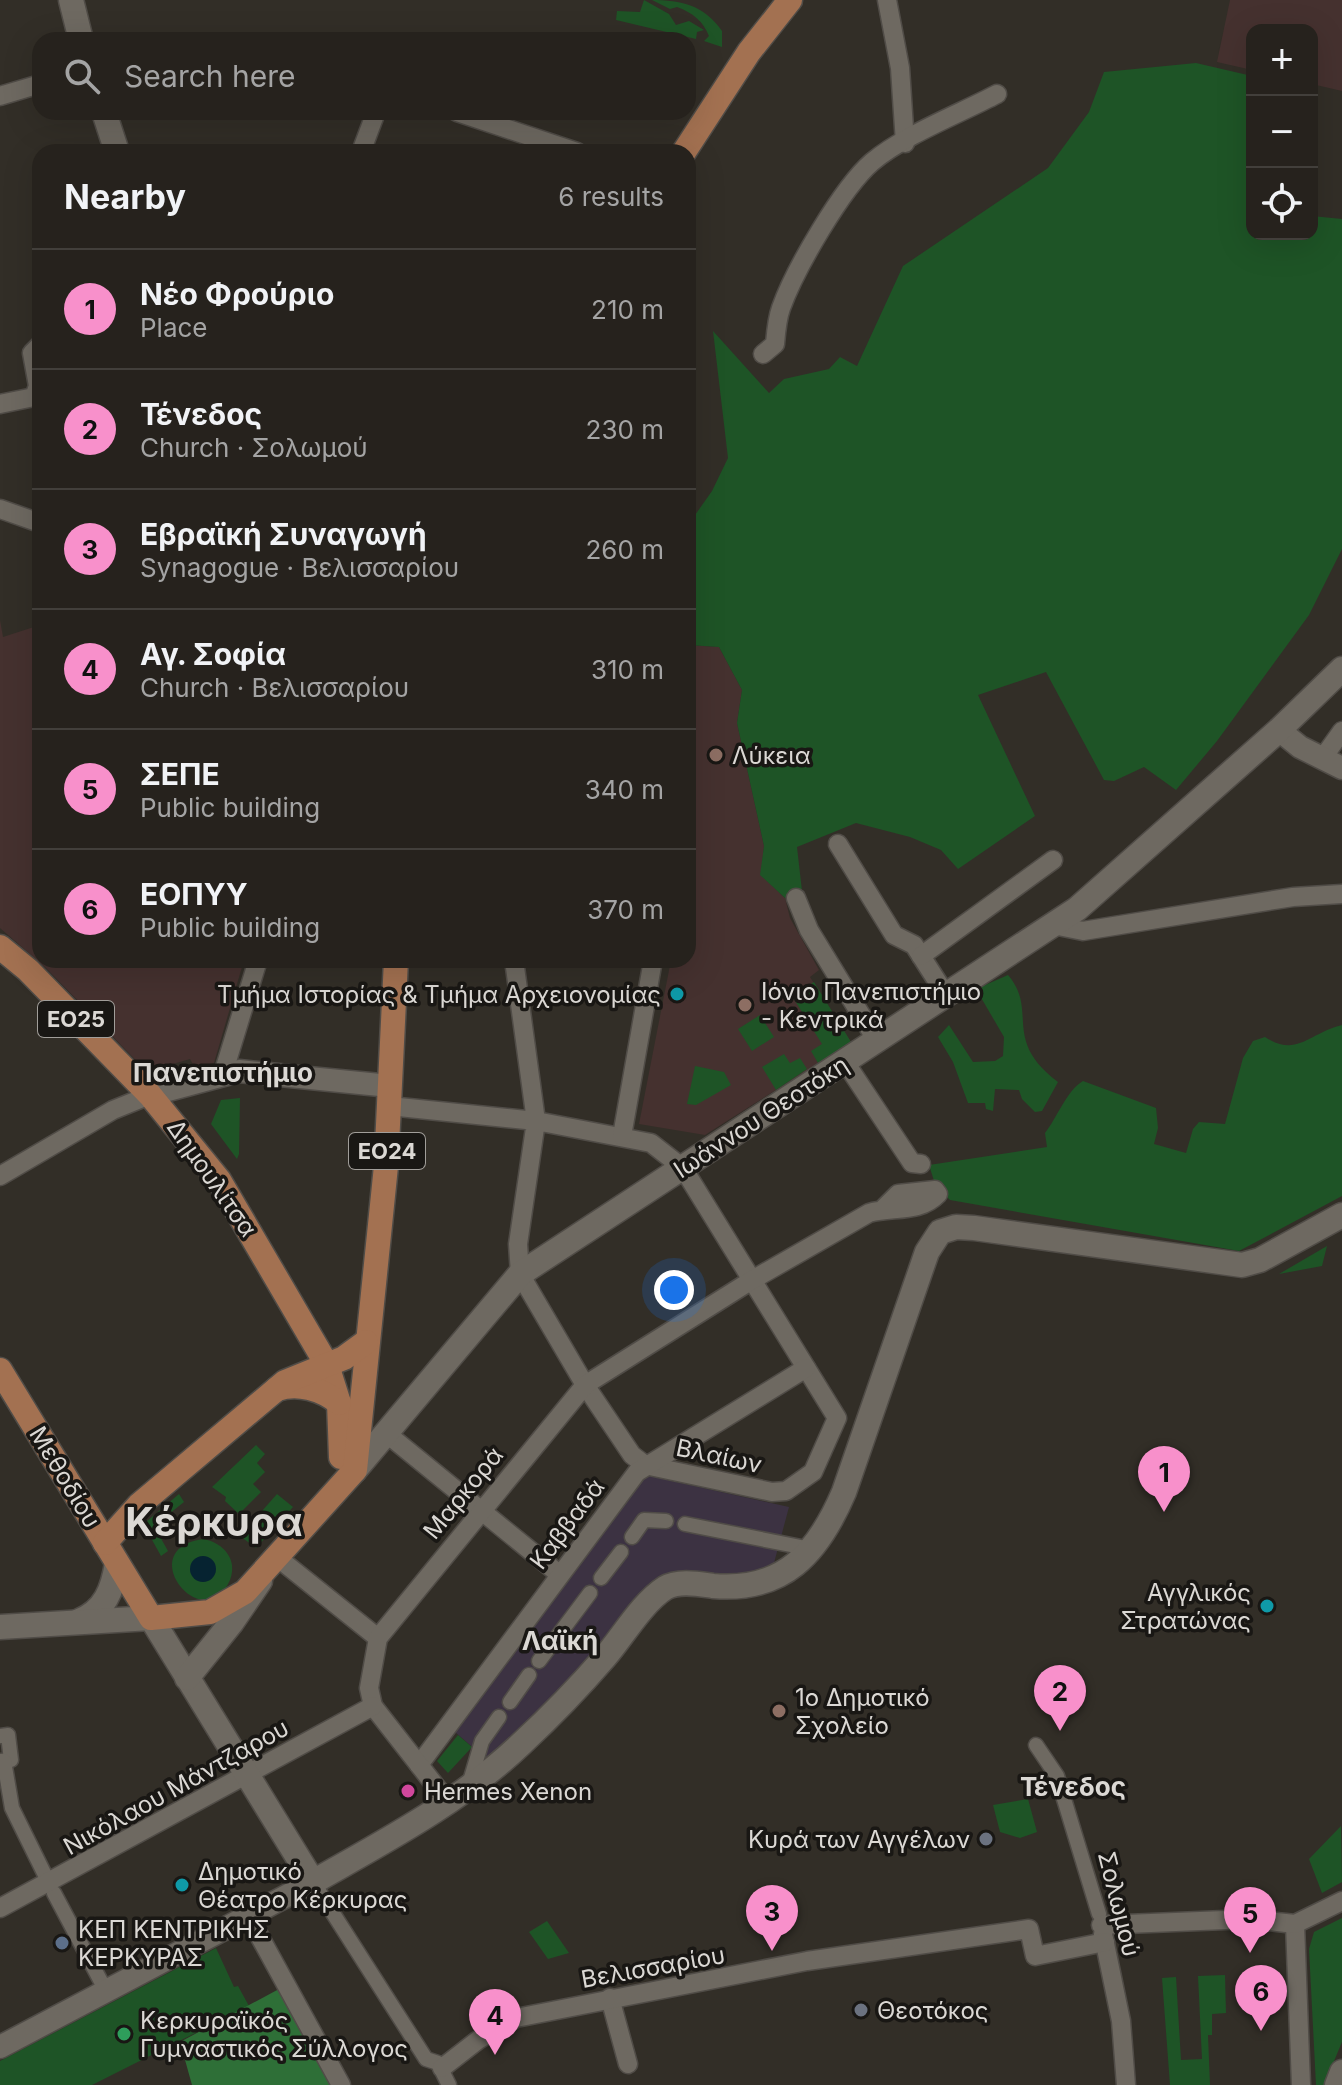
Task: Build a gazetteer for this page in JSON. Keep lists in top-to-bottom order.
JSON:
{
  "streets": {
    "main road": [
      "ΕΟ25",
      "Ιωάννου Θεοτόκη",
      "ΕΟ24",
      "Δημουλίτσα",
      "Μεθοδίου"
    ],
    "street": [
      "Βλαίων",
      "Μαρκορά",
      "Καββαδά",
      "Νικόλαου Μάντζαρου",
      "Σολωμού",
      "Βελισσαρίου"
    ]
  },
  "crossings": [
    ["ΕΟ25", "Δημουλίτσα"],
    ["Ιωάννου Θεοτόκη", "ΕΟ24"],
    ["Βλαίων", "Καββαδά"],
    ["Μαρκορά", "Νικόλαου Μάντζαρου"],
    ["Σολωμού", "Βελισσαρίου"]
  ],
  "districts": [
    "Πανεπιστήμιο",
    "Κέρκυρα",
    "Λαϊκή",
    "Τένεδος"
  ],
  "places": [
    "Λύκεια",
    "Τμήμα Ιστορίας & Τμήμα Αρχειονομίας",
    "Ιόνιο Πανεπιστήμιο - Κεντρικά",
    "Αγγλικός Στρατώνας",
    "1ο Δημοτικό Σχολείο",
    "Hermes Xenon",
    "Κυρά των Αγγέλων",
    "Δημοτικό Θέατρο Κέρκυρας",
    "ΚΕΠ ΚΕΝΤΡΙΚΗΣ ΚΕΡΚΥΡΑΣ",
    "Θεοτόκος",
    "Κερκυραϊκός Γυμναστικός Σύλλογος"
  ],
  "page": {
    "map_buttons": ["+", "−"],
    "search": "Search here",
    "heading": ["Nearby", "6 results"],
    "list": [
      {
        "mark": "1",
        "name": "Νέο Φρούριο",
        "note": "Place",
        "value": "210 m"
      },
      {
        "mark": "2",
        "name": "Τένεδος",
        "note": "Church · Σολωμού",
        "value": "230 m"
      },
      {
        "mark": "3",
        "name": "Εβραϊκή Συναγωγή",
        "note": "Synagogue · Βελισσαρίου",
        "value": "260 m"
      },
      {
        "mark": "4",
        "name": "Αγ. Σοφία",
        "note": "Church · Βελισσαρίου",
        "value": "310 m"
      },
      {
        "mark": "5",
        "name": "ΣΕΠΕ",
        "note": "Public building",
        "value": "340 m"
      },
      {
        "mark": "6",
        "name": "ΕΟΠΥΥ",
        "note": "Public building",
        "value": "370 m"
      }
    ],
    "pins": [
      "1",
      "2",
      "3",
      "5",
      "6",
      "4"
    ]
  }
}
